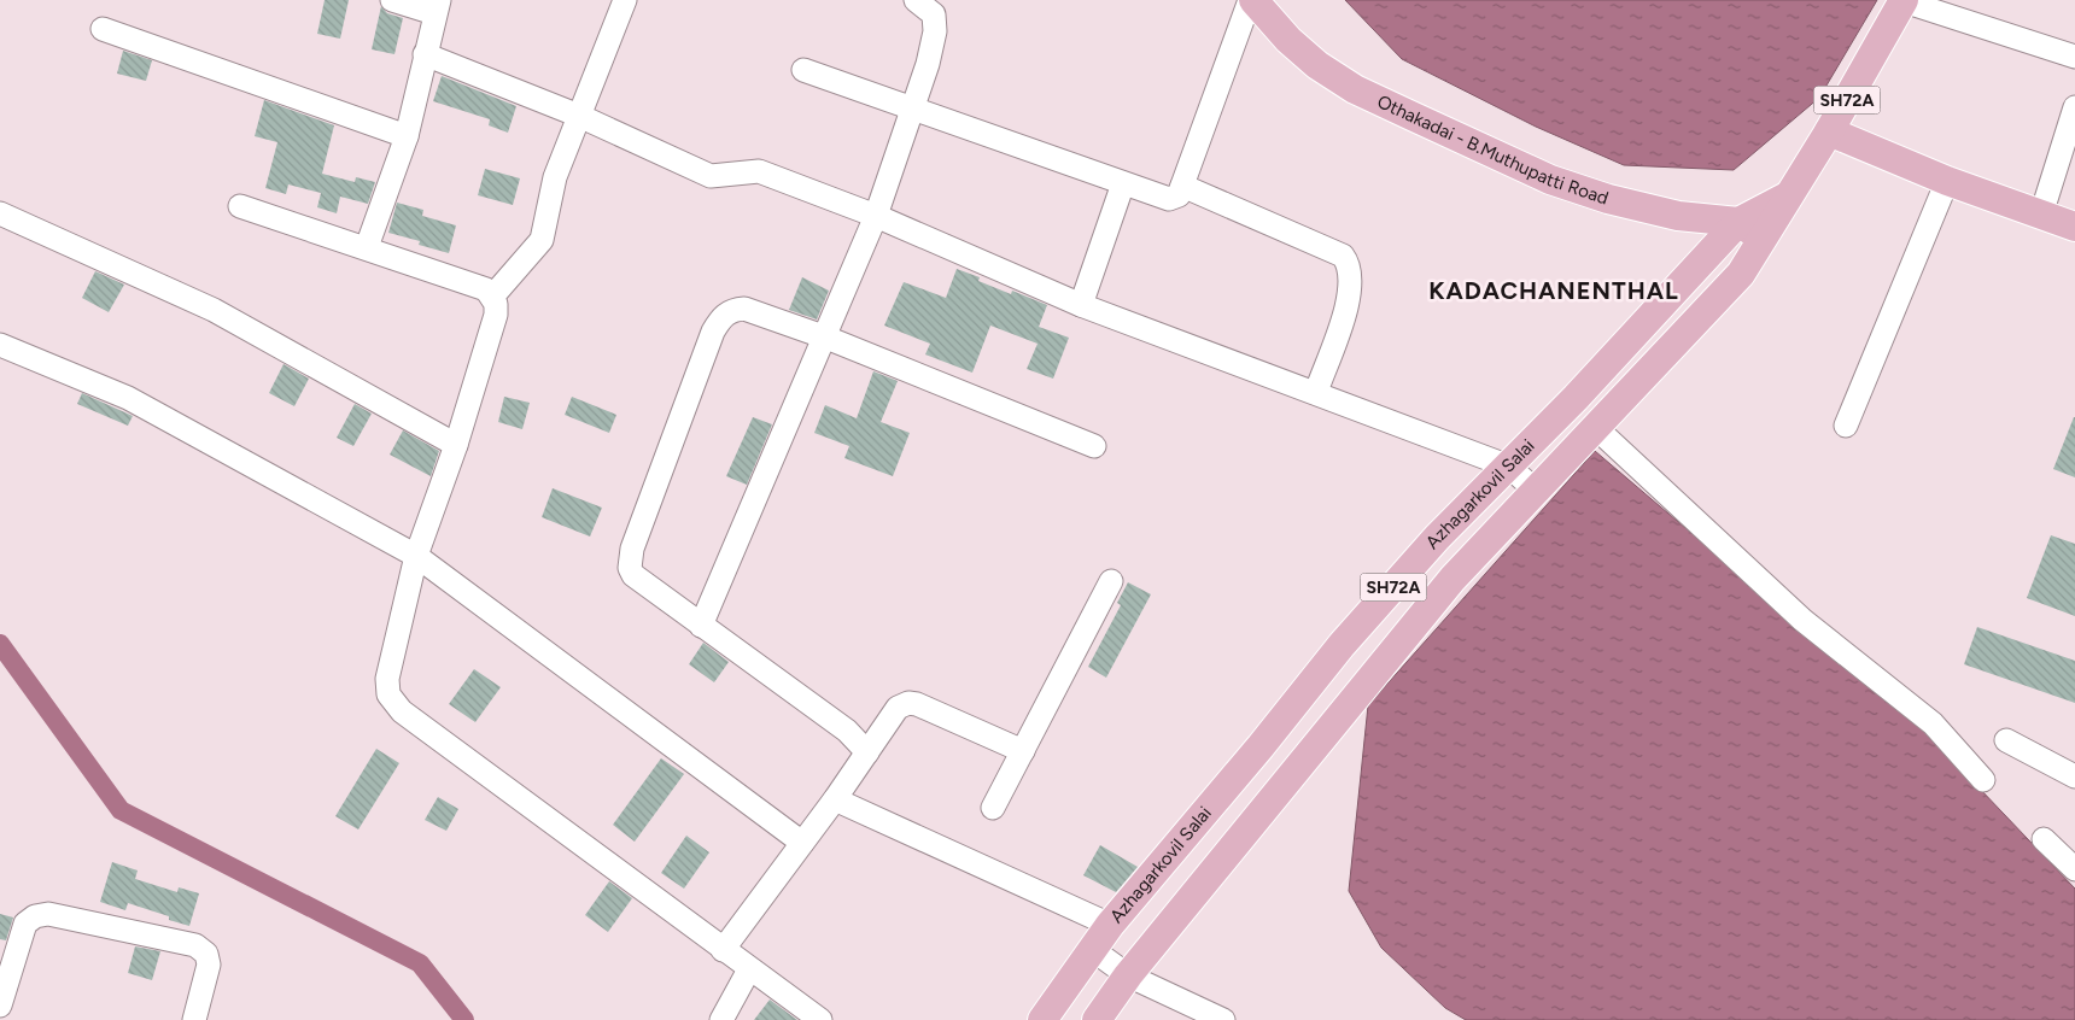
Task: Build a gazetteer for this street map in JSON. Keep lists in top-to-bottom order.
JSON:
{
  "streets": {
    "main road": ["SH72A", "Othakadai - B.Muthupatti Road", "Azhagarkovil Salai"]
  },
  "crossings": [
    ["Othakadai - B.Muthupatti Road", "Azhagarkovil Salai"]
  ],
  "districts": ["KADACHANENTHAL"]
}
